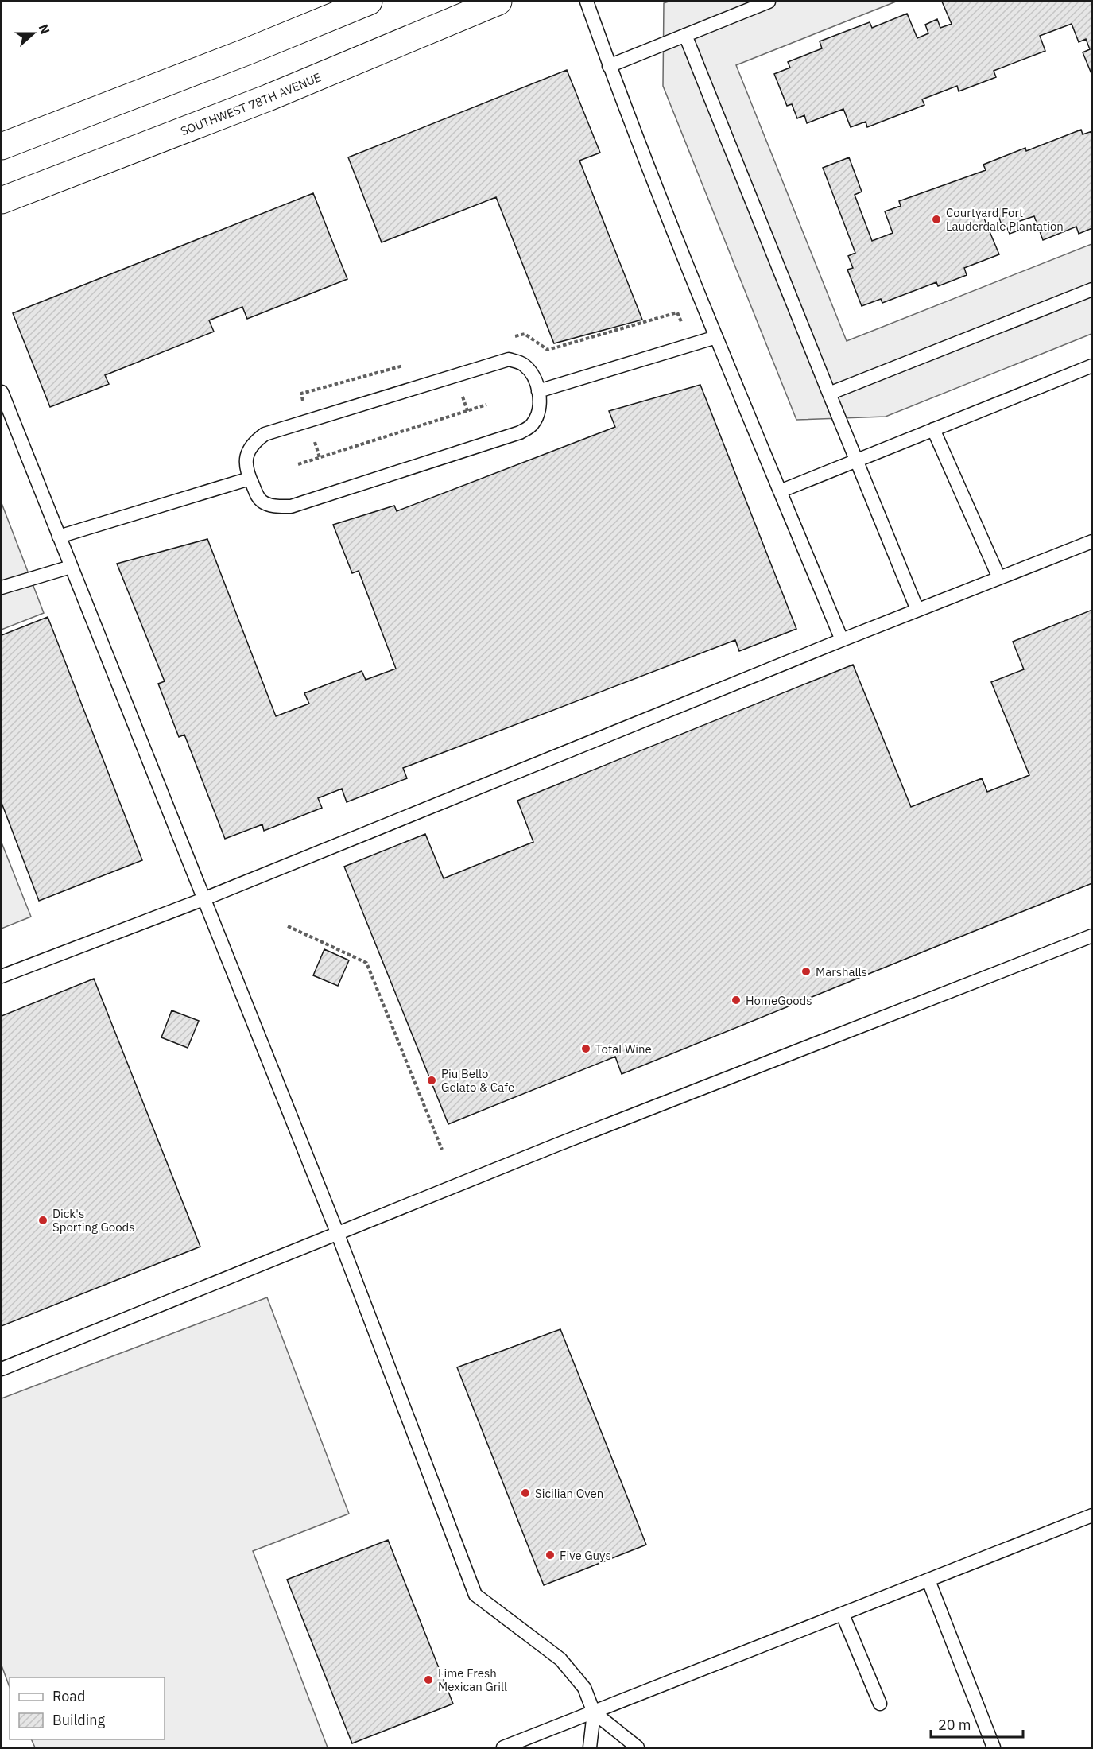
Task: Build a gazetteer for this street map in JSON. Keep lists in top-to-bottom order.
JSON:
{
  "streets": {
    "street": ["SOUTHWEST 78TH AVENUE"]
  },
  "places": [
    "Courtyard Fort Lauderdale Plantation",
    "Marshalls",
    "HomeGoods",
    "Total Wine",
    "Piu Bello Gelato & Cafe",
    "Dick's Sporting Goods",
    "Sicilian Oven",
    "Five Guys",
    "Lime Fresh Mexican Grill"
  ],
  "legend": ["Road", "Building"],
  "scale_bar": "20 m",
  "north": "right"
}
